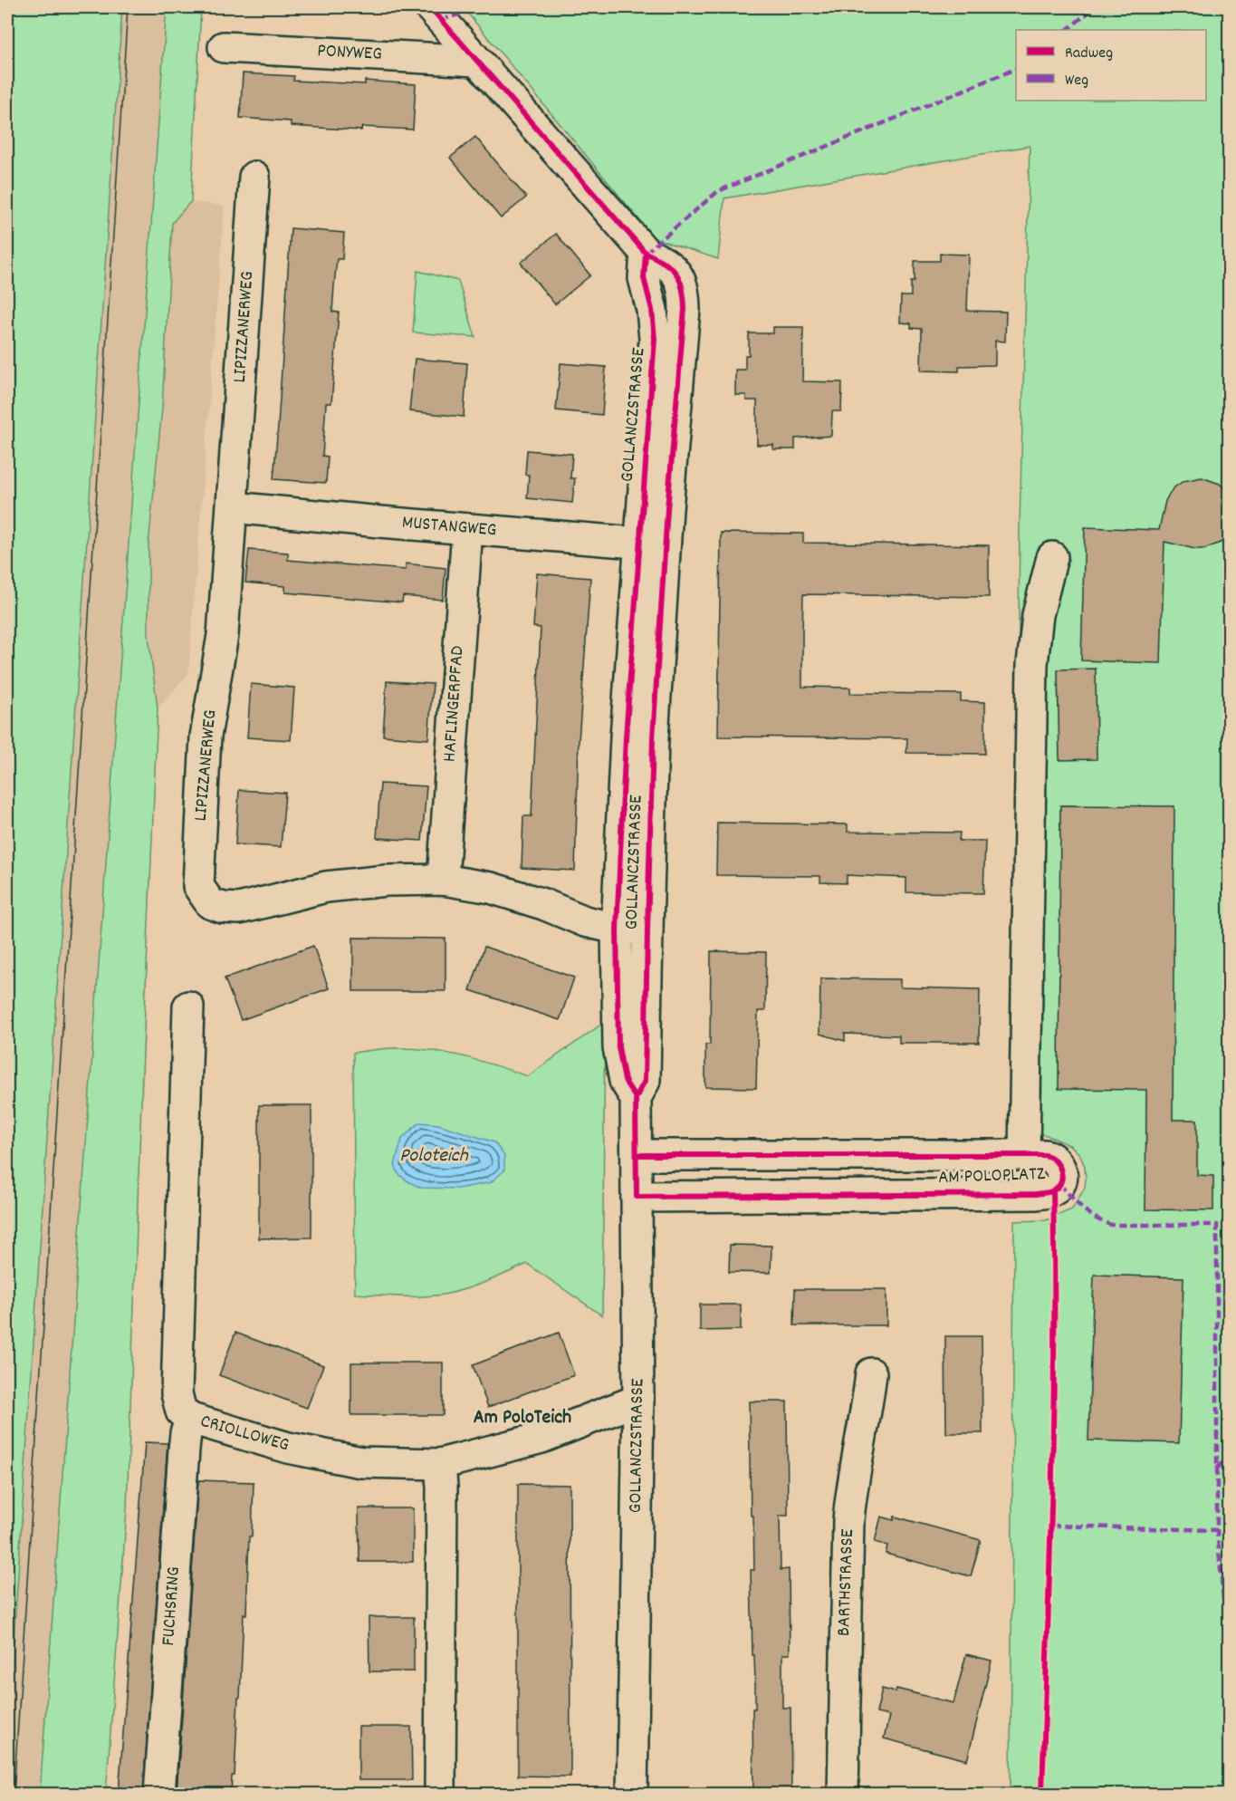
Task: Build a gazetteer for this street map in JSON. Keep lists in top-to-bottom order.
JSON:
{
  "streets": {
    "street": [
      "PONYWEG",
      "LIPIZZANERWEG",
      "GOLLANCZSTRASSE",
      "MUSTANGWEG",
      "HAFLINGERPFAD",
      "AM POLOPLATZ",
      "CRIOLLOWEG",
      "BARTHSTRASSE",
      "FUCHSRING"
    ]
  },
  "crossings": [
    ["PONYWEG", "GOLLANCZSTRASSE"],
    ["LIPIZZANERWEG", "GOLLANCZSTRASSE"],
    ["LIPIZZANERWEG", "MUSTANGWEG"],
    ["LIPIZZANERWEG", "HAFLINGERPFAD"],
    ["GOLLANCZSTRASSE", "MUSTANGWEG"],
    ["GOLLANCZSTRASSE", "AM POLOPLATZ"],
    ["GOLLANCZSTRASSE", "CRIOLLOWEG"],
    ["MUSTANGWEG", "HAFLINGERPFAD"],
    ["CRIOLLOWEG", "FUCHSRING"]
  ],
  "districts": ["Am PoloTeich"],
  "water": ["Poloteich"],
  "legend": ["Radweg", "Weg"]
}
